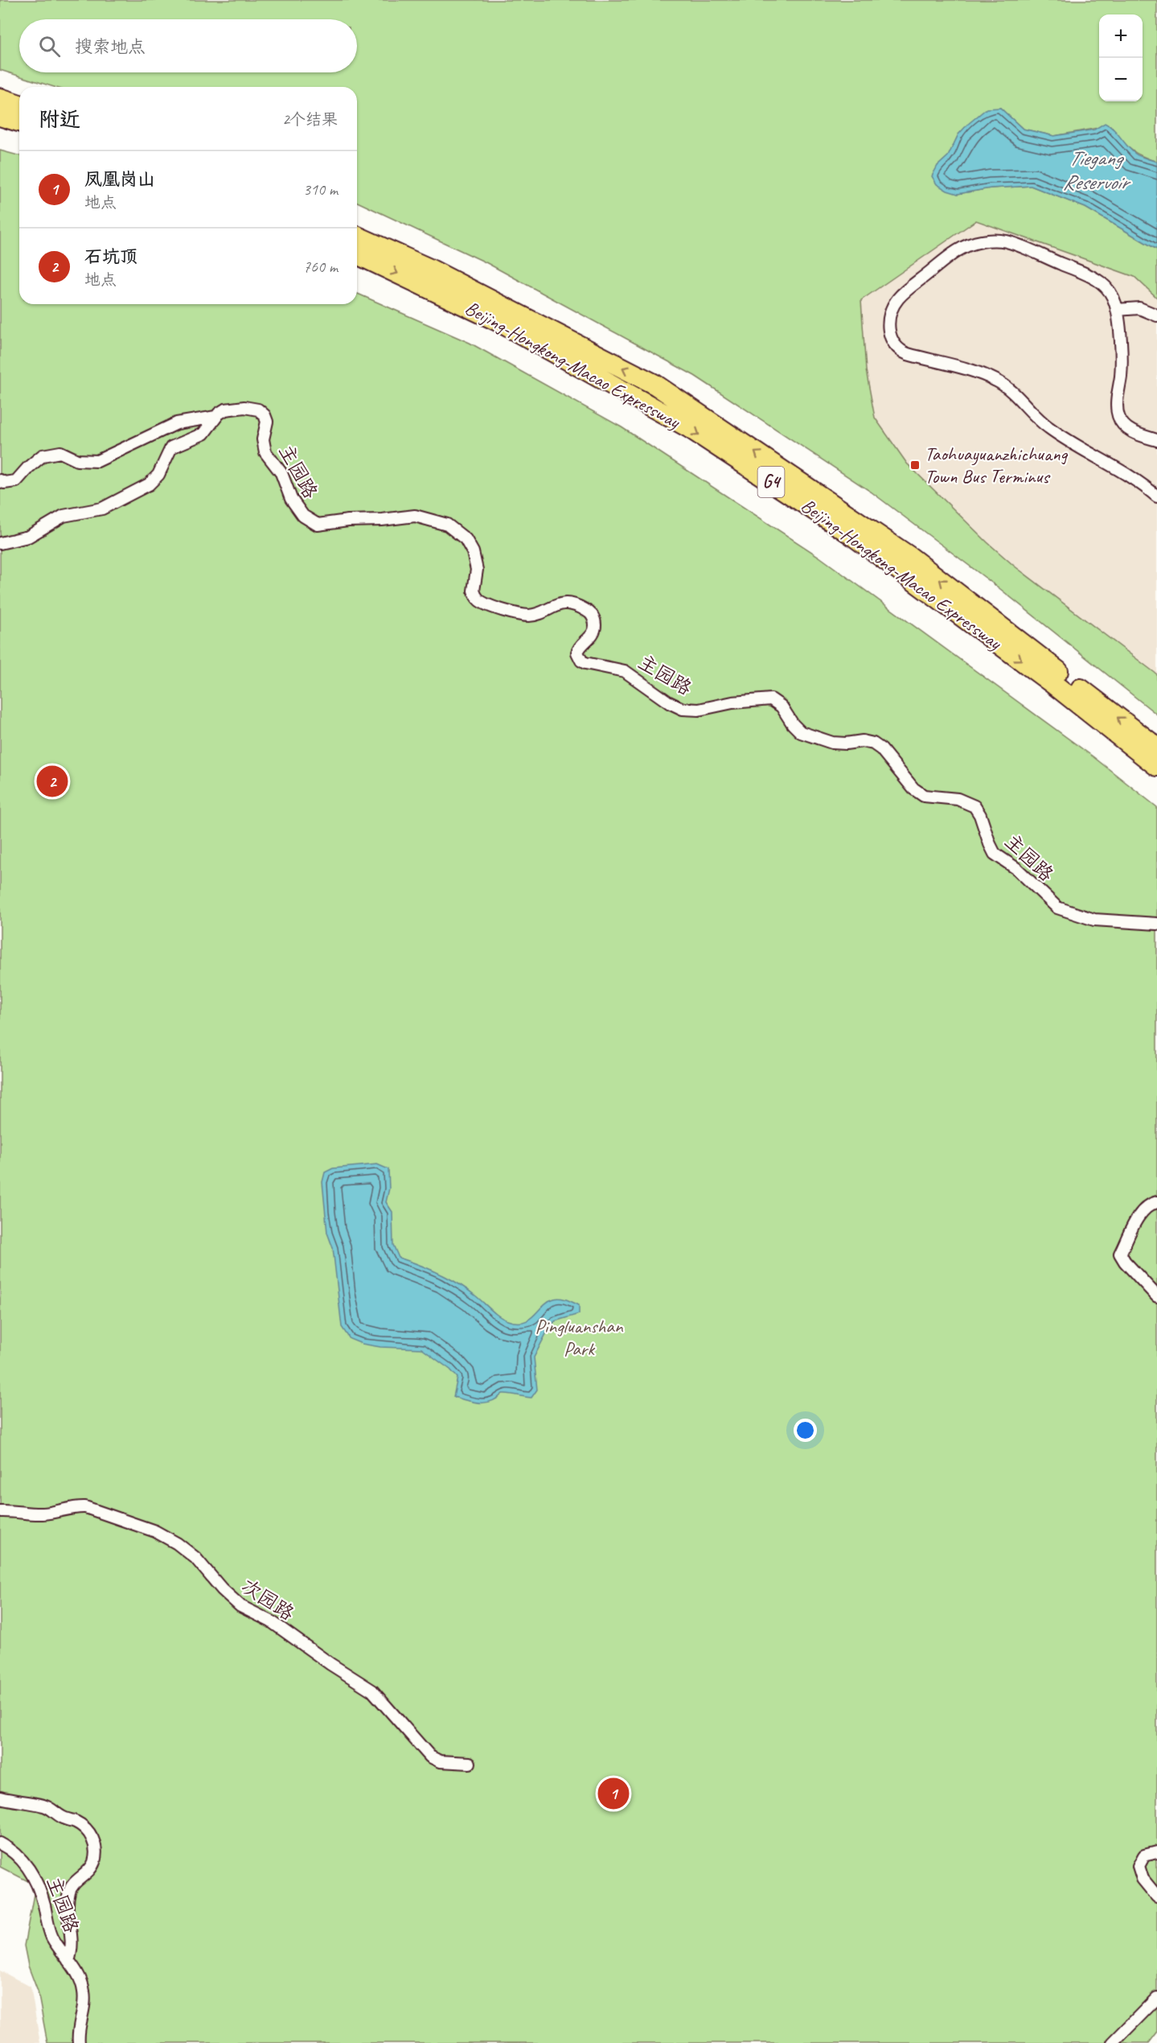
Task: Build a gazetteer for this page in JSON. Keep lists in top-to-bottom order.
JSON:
{
  "streets": {
    "highway": ["Beijing-Hongkong-Macao Expressway", "G4"],
    "street": ["主园路", "次园路"]
  },
  "water": ["Tiegang Reservoir"],
  "parks": ["Pingluanshan Park"],
  "places": {
    "transit": ["Taohuayuanzhichuang Town Bus Terminus"]
  },
  "page": {
    "map_buttons": ["+", "−"],
    "search": "搜索地点",
    "heading": ["附近", "2个结果"],
    "list": [
      {
        "mark": "1",
        "name": "凤凰岗山",
        "note": "地点",
        "value": "310 m"
      },
      {
        "mark": "2",
        "name": "石坑顶",
        "note": "地点",
        "value": "760 m"
      }
    ],
    "pins": ["2", "1"]
  }
}
